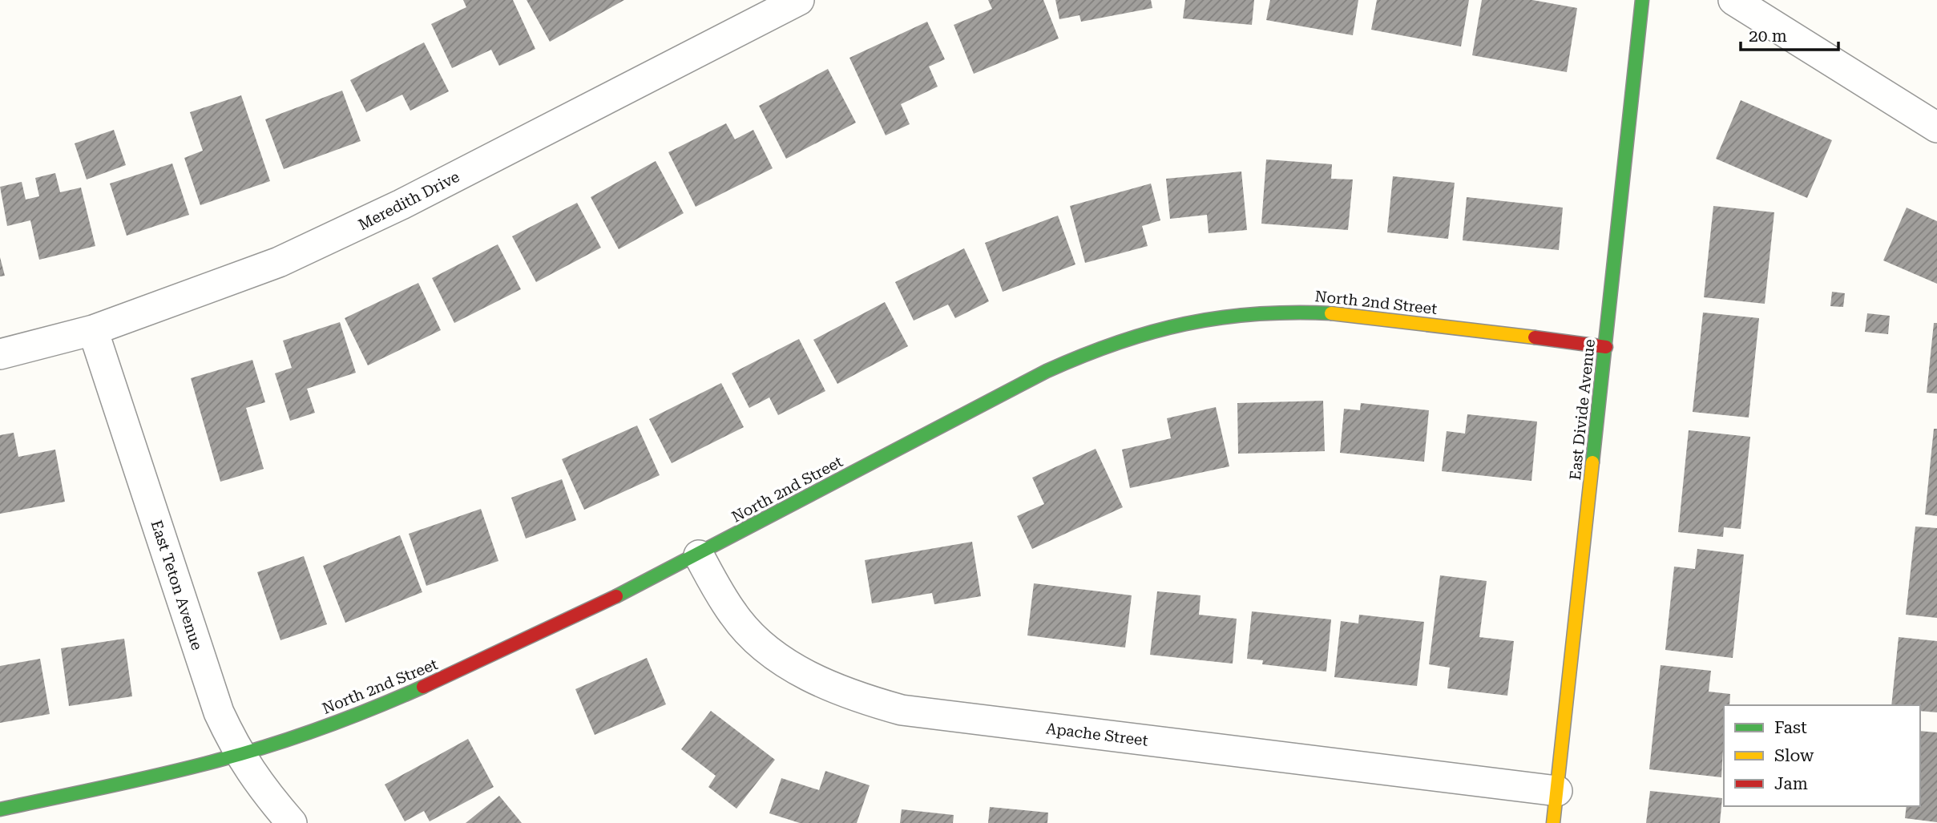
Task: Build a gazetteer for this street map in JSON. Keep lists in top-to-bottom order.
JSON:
{
  "streets": {
    "street": [
      "Meredith Drive",
      "North 2nd Street",
      "East Divide Avenue",
      "East Teton Avenue",
      "Apache Street"
    ]
  },
  "crossings": [
    ["Meredith Drive", "East Teton Avenue"],
    ["North 2nd Street", "East Divide Avenue"],
    ["North 2nd Street", "East Teton Avenue"],
    ["North 2nd Street", "Apache Street"],
    ["East Divide Avenue", "Apache Street"]
  ],
  "legend": ["Fast", "Slow", "Jam"],
  "scale_bar": "20 m"
}
